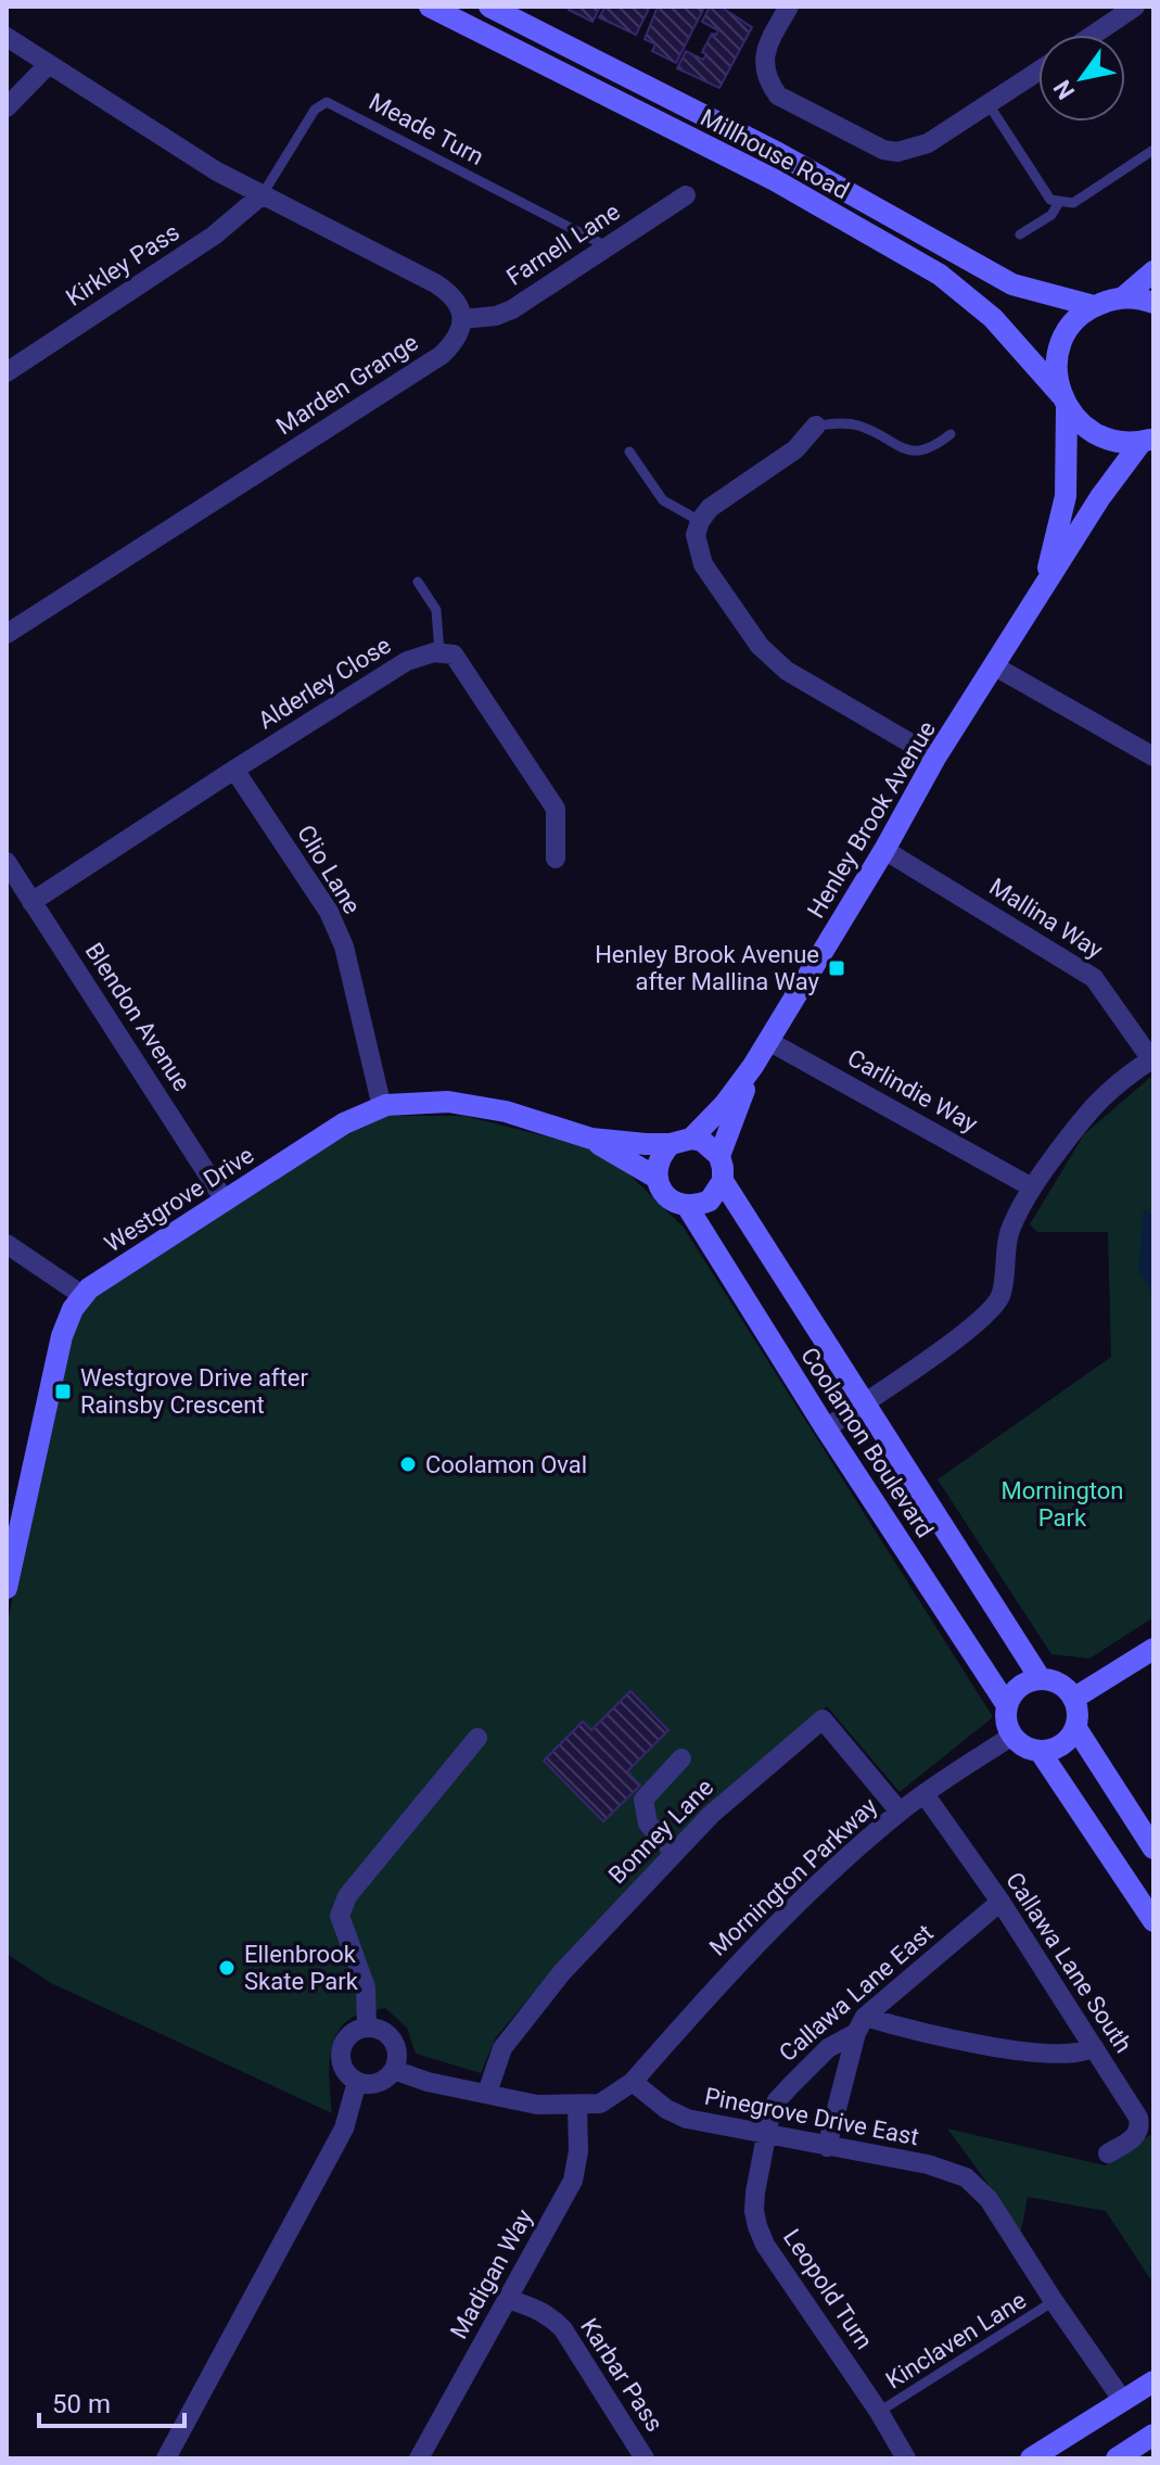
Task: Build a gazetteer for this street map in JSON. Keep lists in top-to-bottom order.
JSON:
{
  "streets": {
    "street": [
      "Millhouse Road",
      "Farnell Lane",
      "Kirkley Pass",
      "Marden Grange",
      "Alderley Close",
      "Henley Brook Avenue",
      "Clio Lane",
      "Mallina Way",
      "Blendon Avenue",
      "Carlindie Way",
      "Westgrove Drive",
      "Coolamon Boulevard",
      "Bonney Lane",
      "Mornington Parkway",
      "Callawa Lane South",
      "Callawa Lane East",
      "Pinegrove Drive East",
      "Madigan Way",
      "Leopold Turn",
      "Karbar Pass"
    ],
    "lane": ["Meade Turn", "Kinclaven Lane"]
  },
  "crossings": [
    ["Meade Turn", "Farnell Lane"],
    ["Meade Turn", "Kirkley Pass"],
    ["Millhouse Road", "Henley Brook Avenue"],
    ["Farnell Lane", "Marden Grange"],
    ["Alderley Close", "Clio Lane"],
    ["Alderley Close", "Blendon Avenue"],
    ["Henley Brook Avenue", "Mallina Way"],
    ["Henley Brook Avenue", "Carlindie Way"],
    ["Henley Brook Avenue", "Westgrove Drive"],
    ["Henley Brook Avenue", "Coolamon Boulevard"],
    ["Clio Lane", "Westgrove Drive"],
    ["Blendon Avenue", "Westgrove Drive"],
    ["Westgrove Drive", "Coolamon Boulevard"],
    ["Coolamon Boulevard", "Mornington Parkway"],
    ["Bonney Lane", "Mornington Parkway"],
    ["Mornington Parkway", "Callawa Lane South"],
    ["Mornington Parkway", "Pinegrove Drive East"],
    ["Callawa Lane South", "Callawa Lane East"],
    ["Callawa Lane East", "Pinegrove Drive East"],
    ["Callawa Lane East", "Leopold Turn"],
    ["Pinegrove Drive East", "Leopold Turn"],
    ["Pinegrove Drive East", "Kinclaven Lane"],
    ["Madigan Way", "Karbar Pass"],
    ["Leopold Turn", "Kinclaven Lane"]
  ],
  "parks": ["Mornington Park"],
  "places": {
    "transit": ["Henley Brook Avenue after Mallina Way", "Westgrove Drive after Rainsby Crescent"],
    "other": ["Coolamon Oval", "Ellenbrook Skate Park"]
  },
  "scale_bar": "50 m",
  "north": "bottom left"
}
